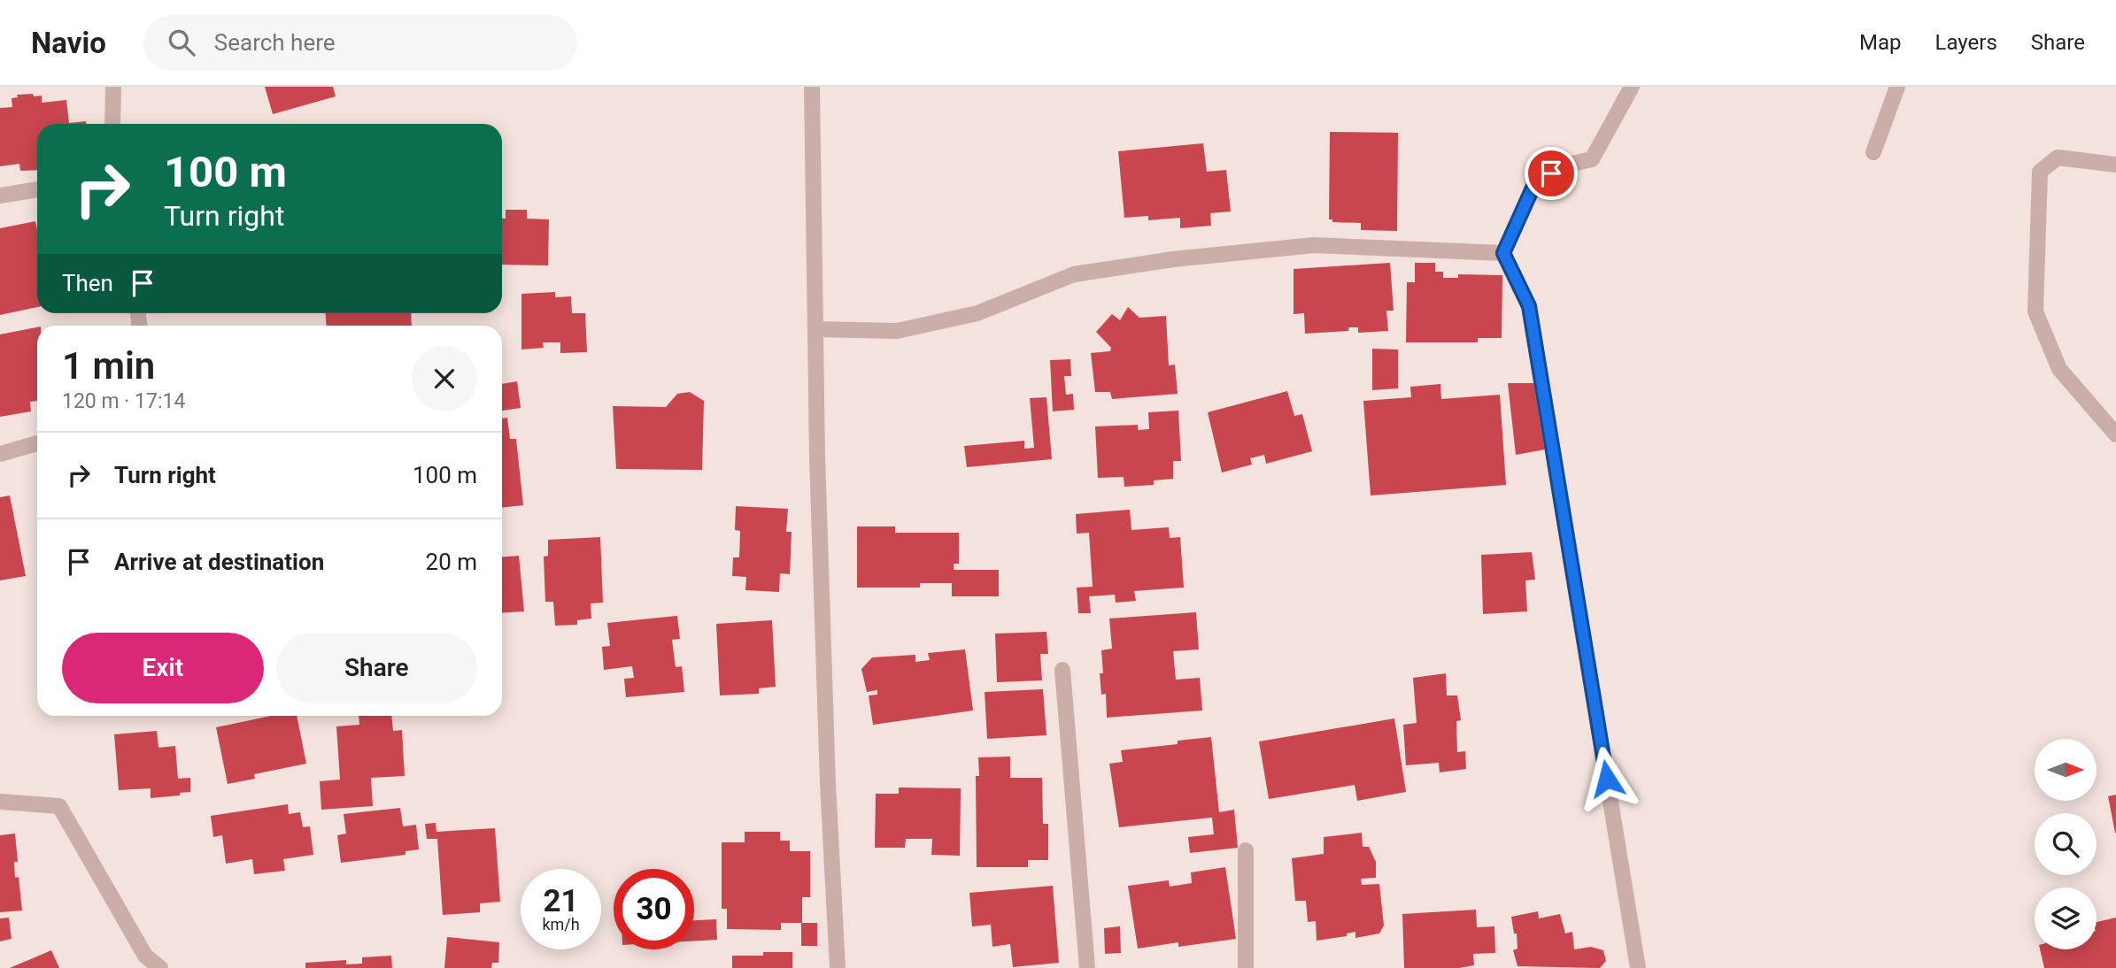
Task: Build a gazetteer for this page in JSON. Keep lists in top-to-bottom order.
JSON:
{
  "north": "right",
  "page": {
    "header": "Navio",
    "search": "Search here",
    "nav": ["Map", "Layers", "Share"],
    "turn": ["100 m", "Turn right"],
    "then": "Then",
    "heading": ["1 min", "120 m · 17:14"],
    "list": [
      {
        "name": "Turn right",
        "value": "100 m"
      },
      {
        "name": "Arrive at destination",
        "value": "20 m"
      }
    ],
    "buttons": ["Exit", "Share"],
    "speed": "21 km/h",
    "limit": "30"
  }
}
